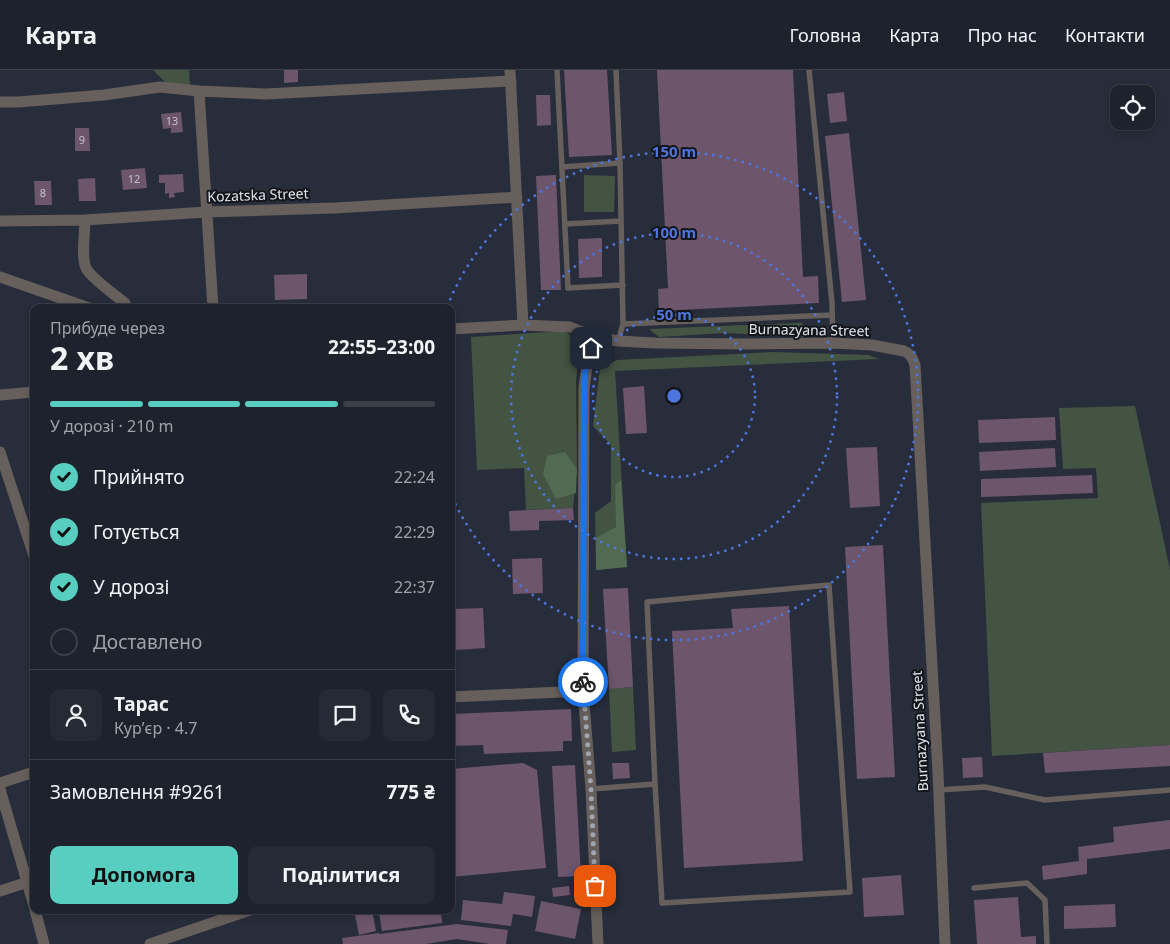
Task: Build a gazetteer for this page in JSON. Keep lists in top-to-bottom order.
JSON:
{
  "streets": {
    "street": ["Kozatska Street", "Burnazyana Street"]
  },
  "house_numbers": [
    "13",
    "9",
    "12",
    "8"
  ],
  "page": {
    "header": "Карта",
    "nav": [
      "Головна",
      "Карта",
      "Про нас",
      "Контакти"
    ],
    "heading": ["2 хв", "Прибуде через", "22:55–23:00"],
    "panel": [
      "Тарас",
      "Кур’єр · 4.7",
      "Замовлення #9261",
      "775 ₴"
    ],
    "bar": "У дорозі · 210 m",
    "list": [
      ["Прийнято", "22:24"],
      ["Готується", "22:29"],
      ["У дорозі", "22:37"],
      "Доставлено"
    ],
    "buttons": ["Допомога", "Поділитися"]
  },
  "rings": ["150 m", "100 m", "50 m"]
}
